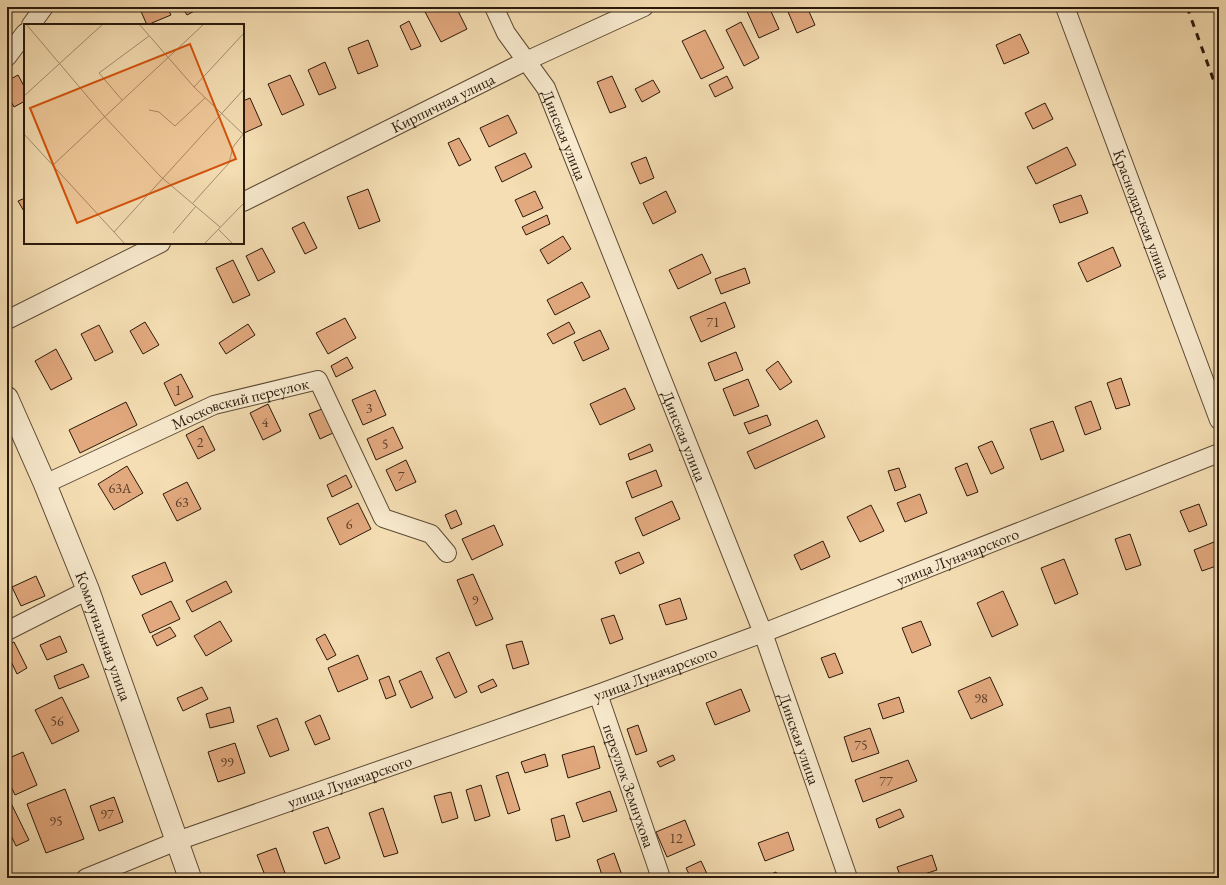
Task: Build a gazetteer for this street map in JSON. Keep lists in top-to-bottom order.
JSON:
{
  "streets": {
    "street": [
      "Кирпичная улица",
      "Динская улица",
      "Краснодарская улица",
      "Московский переулок",
      "улица Луначарского",
      "Коммунальная улица",
      "переулок Земнухова"
    ]
  },
  "crossings": [
    ["Кирпичная улица", "Динская улица"],
    ["Динская улица", "улица Луначарского"],
    ["Московский переулок", "Коммунальная улица"],
    ["улица Луначарского", "Коммунальная улица"],
    ["улица Луначарского", "переулок Земнухова"]
  ],
  "house_numbers": [
    "71",
    "1",
    "3",
    "4",
    "2",
    "5",
    "7",
    "63А",
    "63",
    "6",
    "9",
    "98",
    "56",
    "75",
    "99",
    "77",
    "97",
    "95",
    "12"
  ]
}
